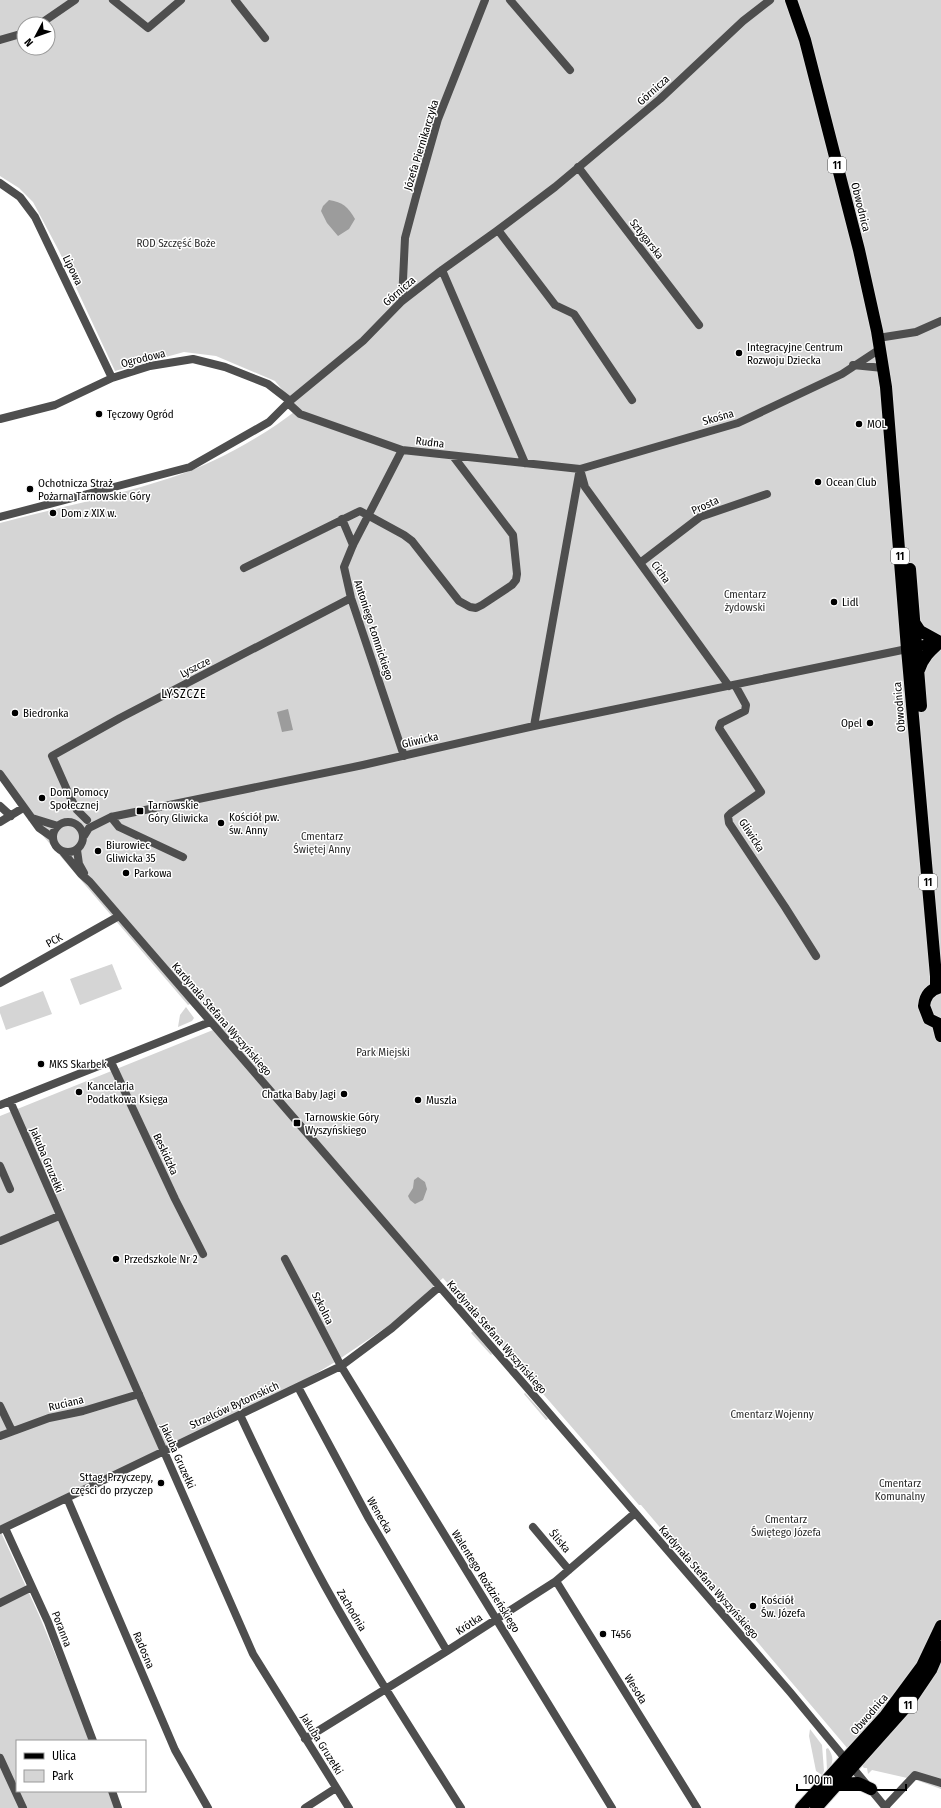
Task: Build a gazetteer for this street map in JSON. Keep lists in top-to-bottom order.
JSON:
{
  "streets": {
    "highway": ["11", "Obwodnica"],
    "main road": ["Gliwicka"],
    "street": [
      "Górnicza",
      "Józefa Piernikarczyka",
      "Sztygarska",
      "Lipowa",
      "Ogrodowa",
      "Skośna",
      "Rudna",
      "Prosta",
      "Cicha",
      "Antoniego Łomnickiego",
      "Lyszcze",
      "PCK",
      "Kardynała Stefana Wyszyńskiego",
      "Beskidzka",
      "Jakuba Gruzełki",
      "Szkolna",
      "Ruciana",
      "Strzelców Bytomskich",
      "Wenecka",
      "Śliska",
      "Walentego Roździeńskiego",
      "Zachodnia",
      "Krótka",
      "Poranna",
      "Radosna",
      "Wesoła"
    ]
  },
  "crossings": [
    ["Górnicza", "Józefa Piernikarczyka"],
    ["Górnicza", "Sztygarska"],
    ["Górnicza", "Ogrodowa"],
    ["Górnicza", "Rudna"],
    ["Obwodnica", "Skośna"],
    ["Obwodnica", "Gliwicka"],
    ["Obwodnica", "Kardynała Stefana Wyszyńskiego"],
    ["Lipowa", "Ogrodowa"],
    ["Ogrodowa", "Rudna"],
    ["Skośna", "Rudna"],
    ["Skośna", "Cicha"],
    ["Rudna", "Cicha"],
    ["Rudna", "Antoniego Łomnickiego"],
    ["Prosta", "Cicha"],
    ["Cicha", "Gliwicka"],
    ["Antoniego Łomnickiego", "Lyszcze"],
    ["Antoniego Łomnickiego", "Gliwicka"],
    ["Lyszcze", "Gliwicka"],
    ["Gliwicka", "Kardynała Stefana Wyszyńskiego"],
    ["PCK", "Kardynała Stefana Wyszyńskiego"],
    ["Kardynała Stefana Wyszyńskiego", "Strzelców Bytomskich"],
    ["Kardynała Stefana Wyszyńskiego", "Krótka"],
    ["Jakuba Gruzełki", "Ruciana"],
    ["Jakuba Gruzełki", "Strzelców Bytomskich"],
    ["Jakuba Gruzełki", "Krótka"],
    ["Szkolna", "Strzelców Bytomskich"],
    ["Szkolna", "Walentego Roździeńskiego"],
    ["Strzelców Bytomskich", "Wenecka"],
    ["Strzelców Bytomskich", "Walentego Roździeńskiego"],
    ["Strzelców Bytomskich", "Zachodnia"],
    ["Strzelców Bytomskich", "Poranna"],
    ["Strzelców Bytomskich", "Radosna"],
    ["Wenecka", "Krótka"],
    ["Śliska", "Krótka"],
    ["Walentego Roździeńskiego", "Krótka"],
    ["Zachodnia", "Krótka"],
    ["Krótka", "Wesoła"]
  ],
  "districts": ["LYSZCZE"],
  "parks": [
    "ROD Szczęść Boże",
    "Cmentarz żydowski",
    "Cmentarz Świętej Anny",
    "Park Miejski",
    "Cmentarz Wojenny",
    "Cmentarz Komunalny",
    "Cmentarz Świętego Józefa"
  ],
  "places": {
    "other": [
      "Integracyjne Centrum Rozwoju Dziecka",
      "Tęczowy Ogród",
      "MOL",
      "Ocean Club",
      "Ochotnicza Straż Pożarna Tarnowskie Góry",
      "Dom z XIX w.",
      "Lidl",
      "Biedronka",
      "Opel",
      "Dom Pomocy Społecznej",
      "Kościół pw. św. Anny",
      "Biurowiec Gliwicka 35",
      "Parkowa",
      "MKS Skarbek",
      "Kancelaria Podatkowa Księga",
      "Chatka Baby Jagi",
      "Muszla",
      "Przedszkole Nr 2",
      "Sttag. Przyczepy, części do przyczep",
      "Kościół Św. Józefa",
      "T456"
    ],
    "transit": ["Tarnowskie Góry Gliwicka", "Tarnowskie Góry Wyszyńskiego"]
  },
  "legend": ["Ulica", "Park"],
  "scale_bar": "100 m",
  "north": "bottom left"
}
